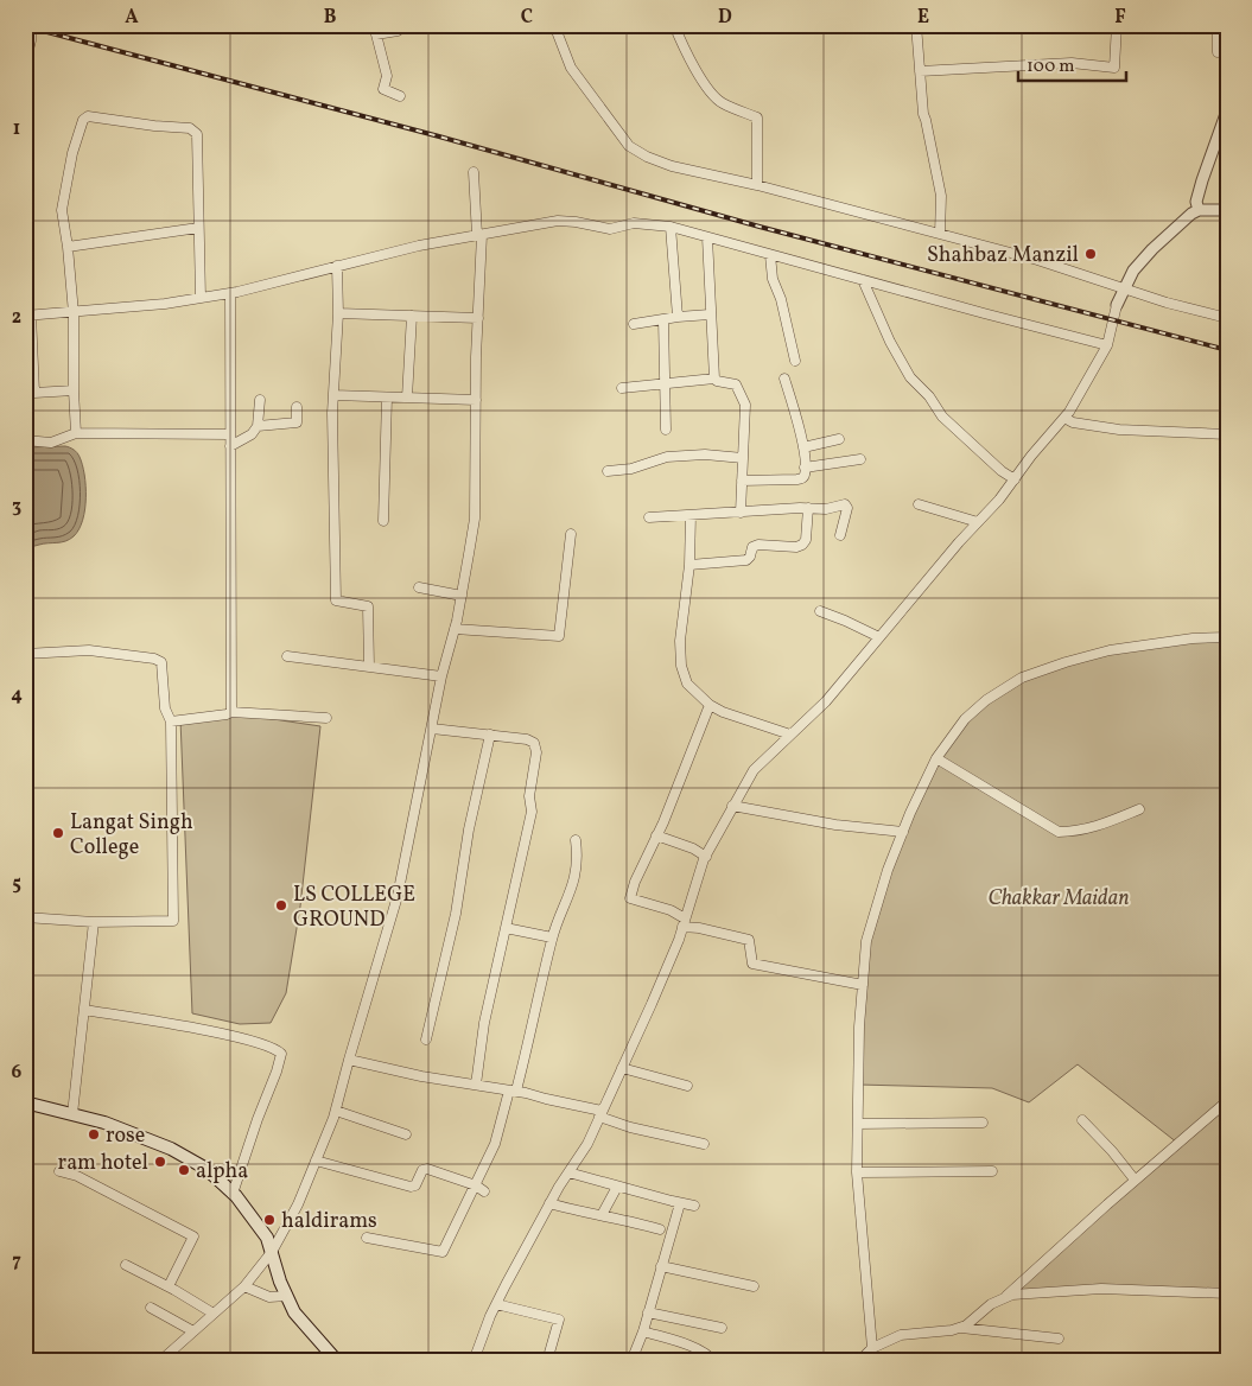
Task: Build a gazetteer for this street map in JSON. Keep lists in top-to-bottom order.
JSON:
{
  "parks": ["Chakkar Maidan"],
  "places": [
    "Shahbaz Manzil",
    "Langat Singh College",
    "LS COLLEGE GROUND",
    "rose",
    "ram hotel",
    "alpha",
    "haldirams"
  ],
  "scale_bar": "100 m",
  "grid": {
    "columns": [
      "A",
      "B",
      "C",
      "D",
      "E",
      "F"
    ],
    "rows": [
      "1",
      "2",
      "3",
      "4",
      "5",
      "6",
      "7"
    ]
  }
}
